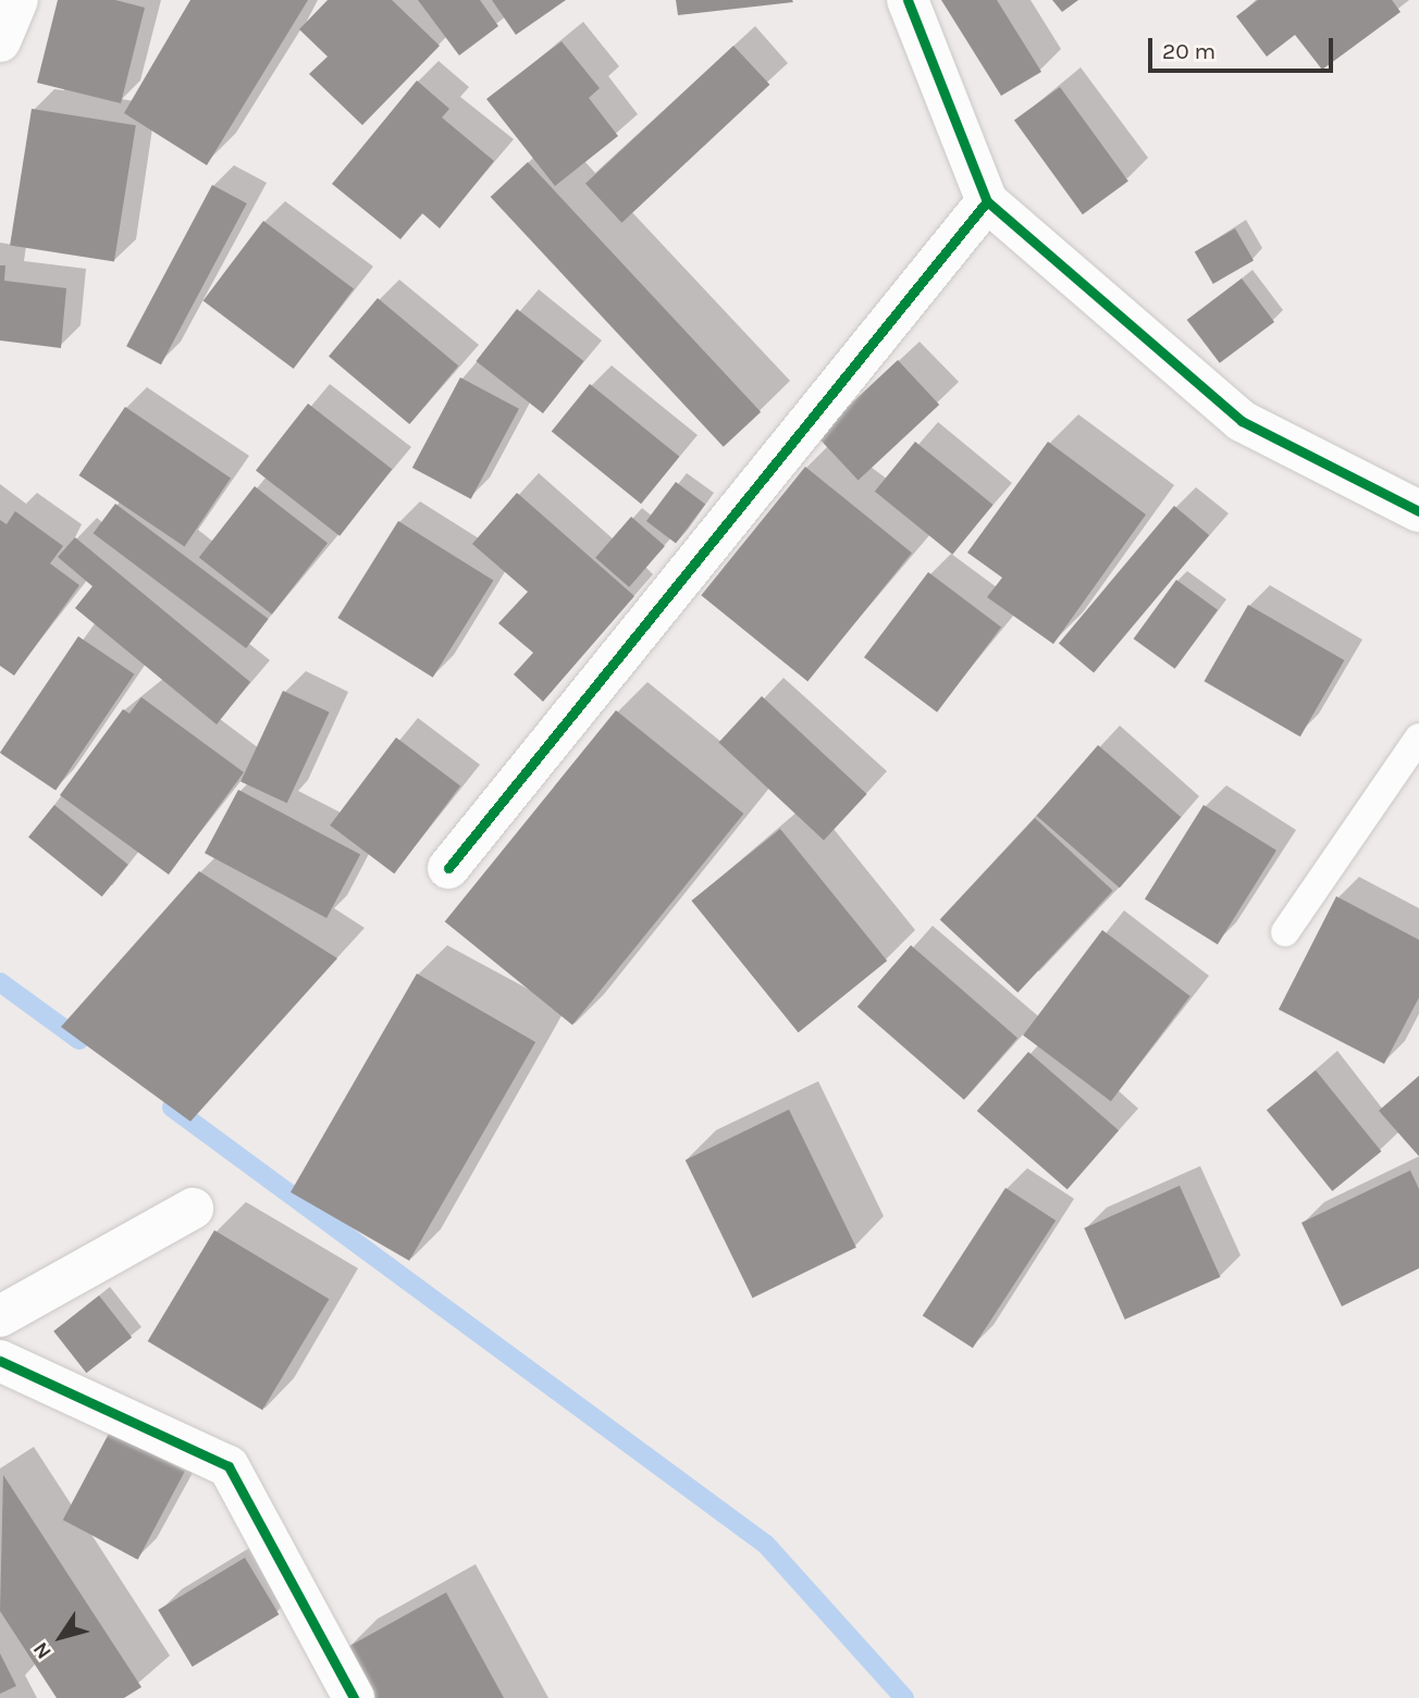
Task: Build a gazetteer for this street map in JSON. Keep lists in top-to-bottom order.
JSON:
{
  "scale_bar": "20 m",
  "north": "bottom left"
}
